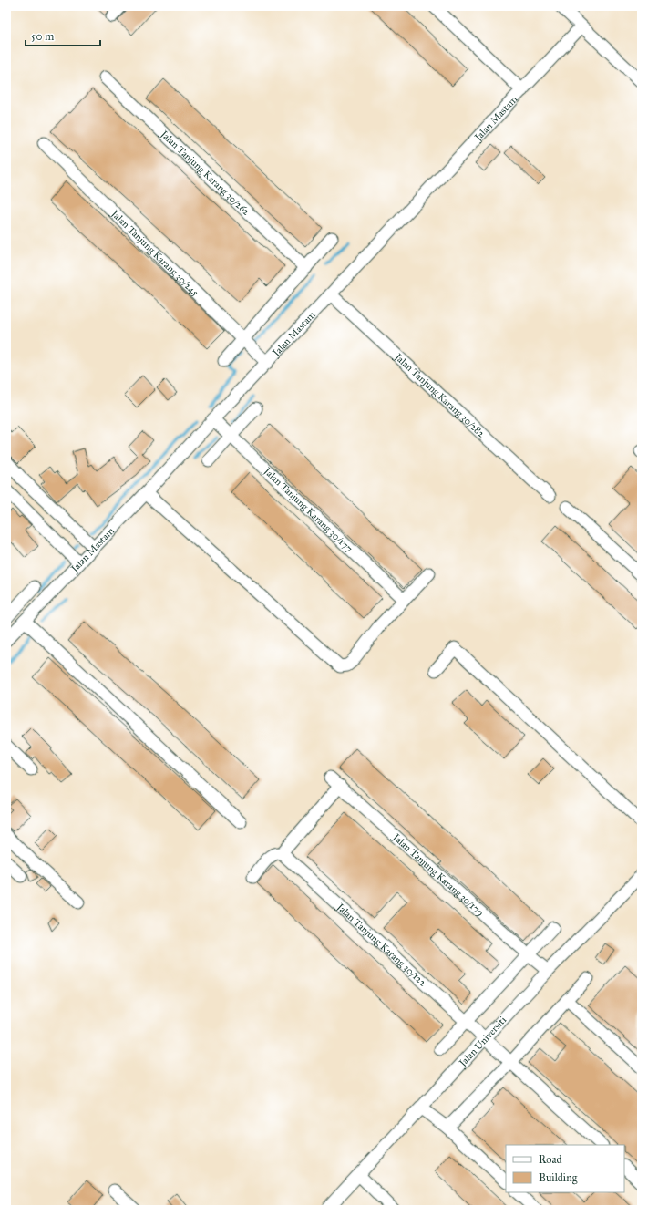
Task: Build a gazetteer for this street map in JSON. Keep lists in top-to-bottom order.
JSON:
{
  "streets": {
    "street": [
      "Jalan Mastam",
      "Jalan Tanjung Karang 30/262",
      "Jalan Tanjung Karang 30/245",
      "Jalan Tanjung Karang 30/282",
      "Jalan Tanjung Karang 30/177",
      "Jalan Tanjung Karang 30/179",
      "Jalan Tanjung Karang 30/122",
      "Jalan Universiti"
    ]
  },
  "crossings": [
    ["Jalan Mastam", "Jalan Tanjung Karang 30/245"],
    ["Jalan Mastam", "Jalan Tanjung Karang 30/282"],
    ["Jalan Mastam", "Jalan Tanjung Karang 30/177"],
    ["Jalan Tanjung Karang 30/179", "Jalan Universiti"],
    ["Jalan Tanjung Karang 30/122", "Jalan Universiti"]
  ],
  "legend": ["Road", "Building"],
  "scale_bar": "50 m"
}
